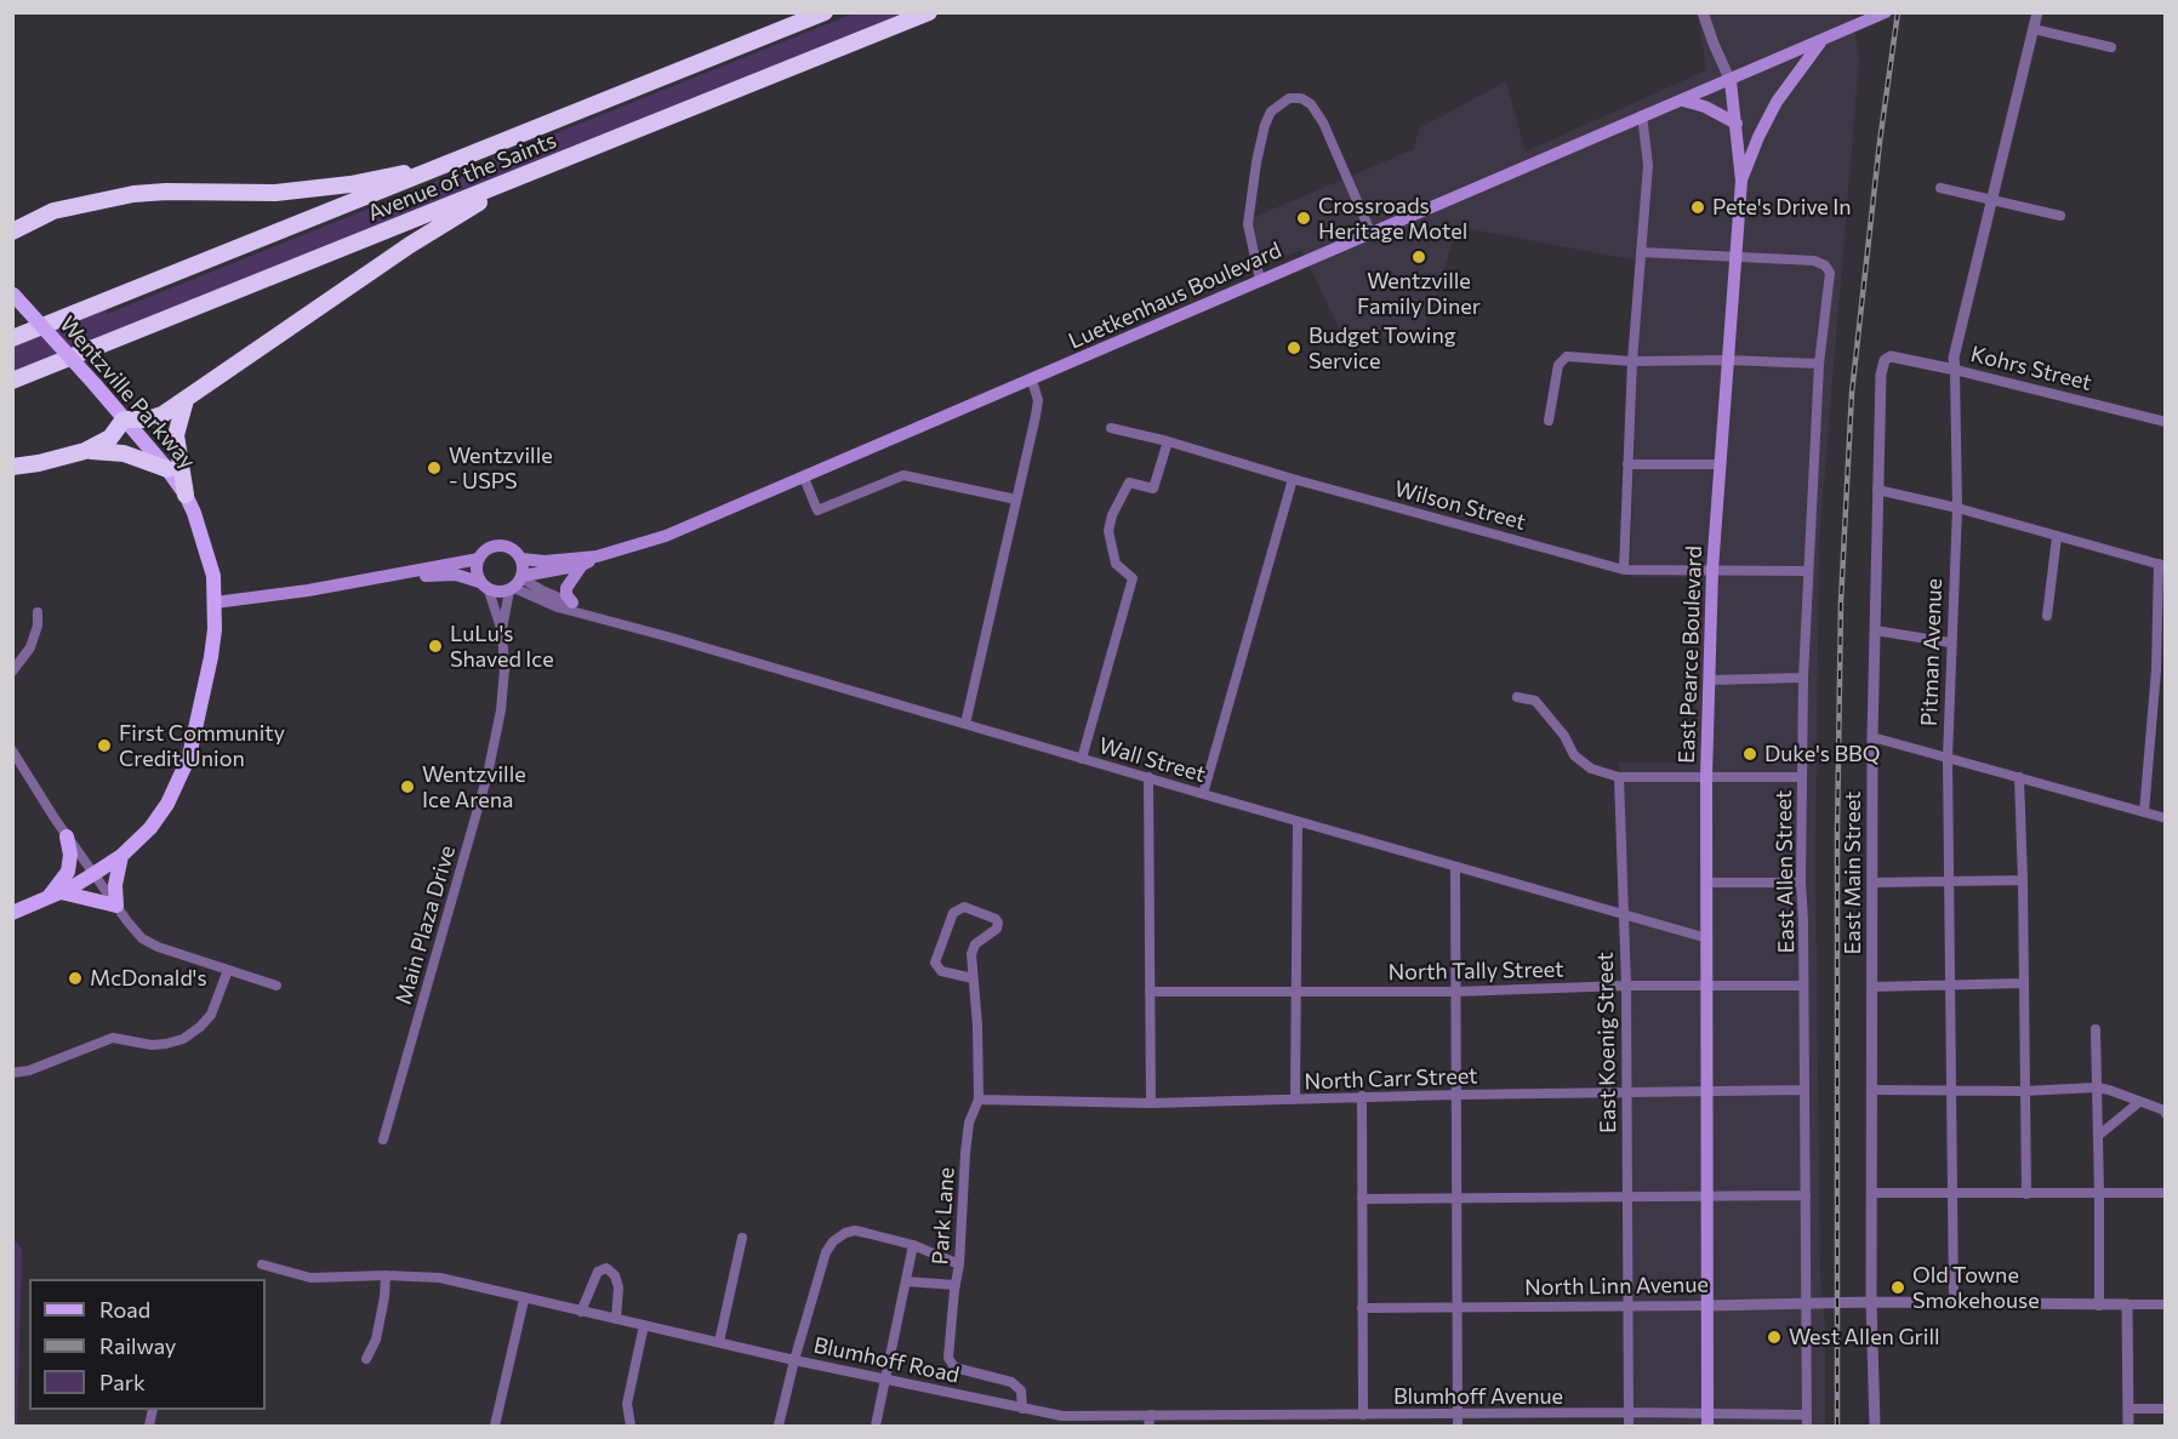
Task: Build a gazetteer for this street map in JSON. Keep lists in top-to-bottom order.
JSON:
{
  "streets": {
    "highway": ["Avenue of the Saints"],
    "main road": ["Luetkenhaus Boulevard", "Wentzville Parkway", "East Pearce Boulevard"],
    "street": [
      "Kohrs Street",
      "Wilson Street",
      "Pitman Avenue",
      "Wall Street",
      "East Allen Street",
      "East Main Street",
      "Main Plaza Drive",
      "North Tally Street",
      "East Koenig Street",
      "North Carr Street",
      "Park Lane",
      "North Linn Avenue",
      "Blumhoff Road",
      "Blumhoff Avenue"
    ]
  },
  "crossings": [
    ["Luetkenhaus Boulevard", "East Pearce Boulevard"],
    ["Luetkenhaus Boulevard", "Wall Street"],
    ["Luetkenhaus Boulevard", "Main Plaza Drive"],
    ["Kohrs Street", "Pitman Avenue"],
    ["Kohrs Street", "East Main Street"],
    ["Wilson Street", "East Pearce Boulevard"],
    ["Wilson Street", "East Allen Street"],
    ["Pitman Avenue", "North Linn Avenue"],
    ["East Pearce Boulevard", "Wall Street"],
    ["East Pearce Boulevard", "East Allen Street"],
    ["East Pearce Boulevard", "North Tally Street"],
    ["East Pearce Boulevard", "North Carr Street"],
    ["East Pearce Boulevard", "North Linn Avenue"],
    ["East Pearce Boulevard", "Blumhoff Avenue"],
    ["Wall Street", "Main Plaza Drive"],
    ["Wall Street", "East Koenig Street"],
    ["East Allen Street", "North Tally Street"],
    ["East Allen Street", "North Carr Street"],
    ["East Allen Street", "North Linn Avenue"],
    ["East Allen Street", "Blumhoff Avenue"],
    ["East Main Street", "North Linn Avenue"],
    ["North Tally Street", "East Koenig Street"],
    ["East Koenig Street", "North Carr Street"],
    ["East Koenig Street", "North Linn Avenue"],
    ["East Koenig Street", "Blumhoff Avenue"],
    ["North Carr Street", "Park Lane"],
    ["Park Lane", "Blumhoff Road"],
    ["Blumhoff Road", "Blumhoff Avenue"]
  ],
  "places": [
    "Pete's Drive In",
    "Crossroads Heritage Motel",
    "Wentzville Family Diner",
    "Budget Towing Service",
    "Wentzville - USPS",
    "LuLu's Shaved Ice",
    "First Community Credit Union",
    "Duke's BBQ",
    "Wentzville Ice Arena",
    "McDonald's",
    "Old Towne Smokehouse",
    "West Allen Grill"
  ],
  "legend": ["Road", "Railway", "Park"]
}
